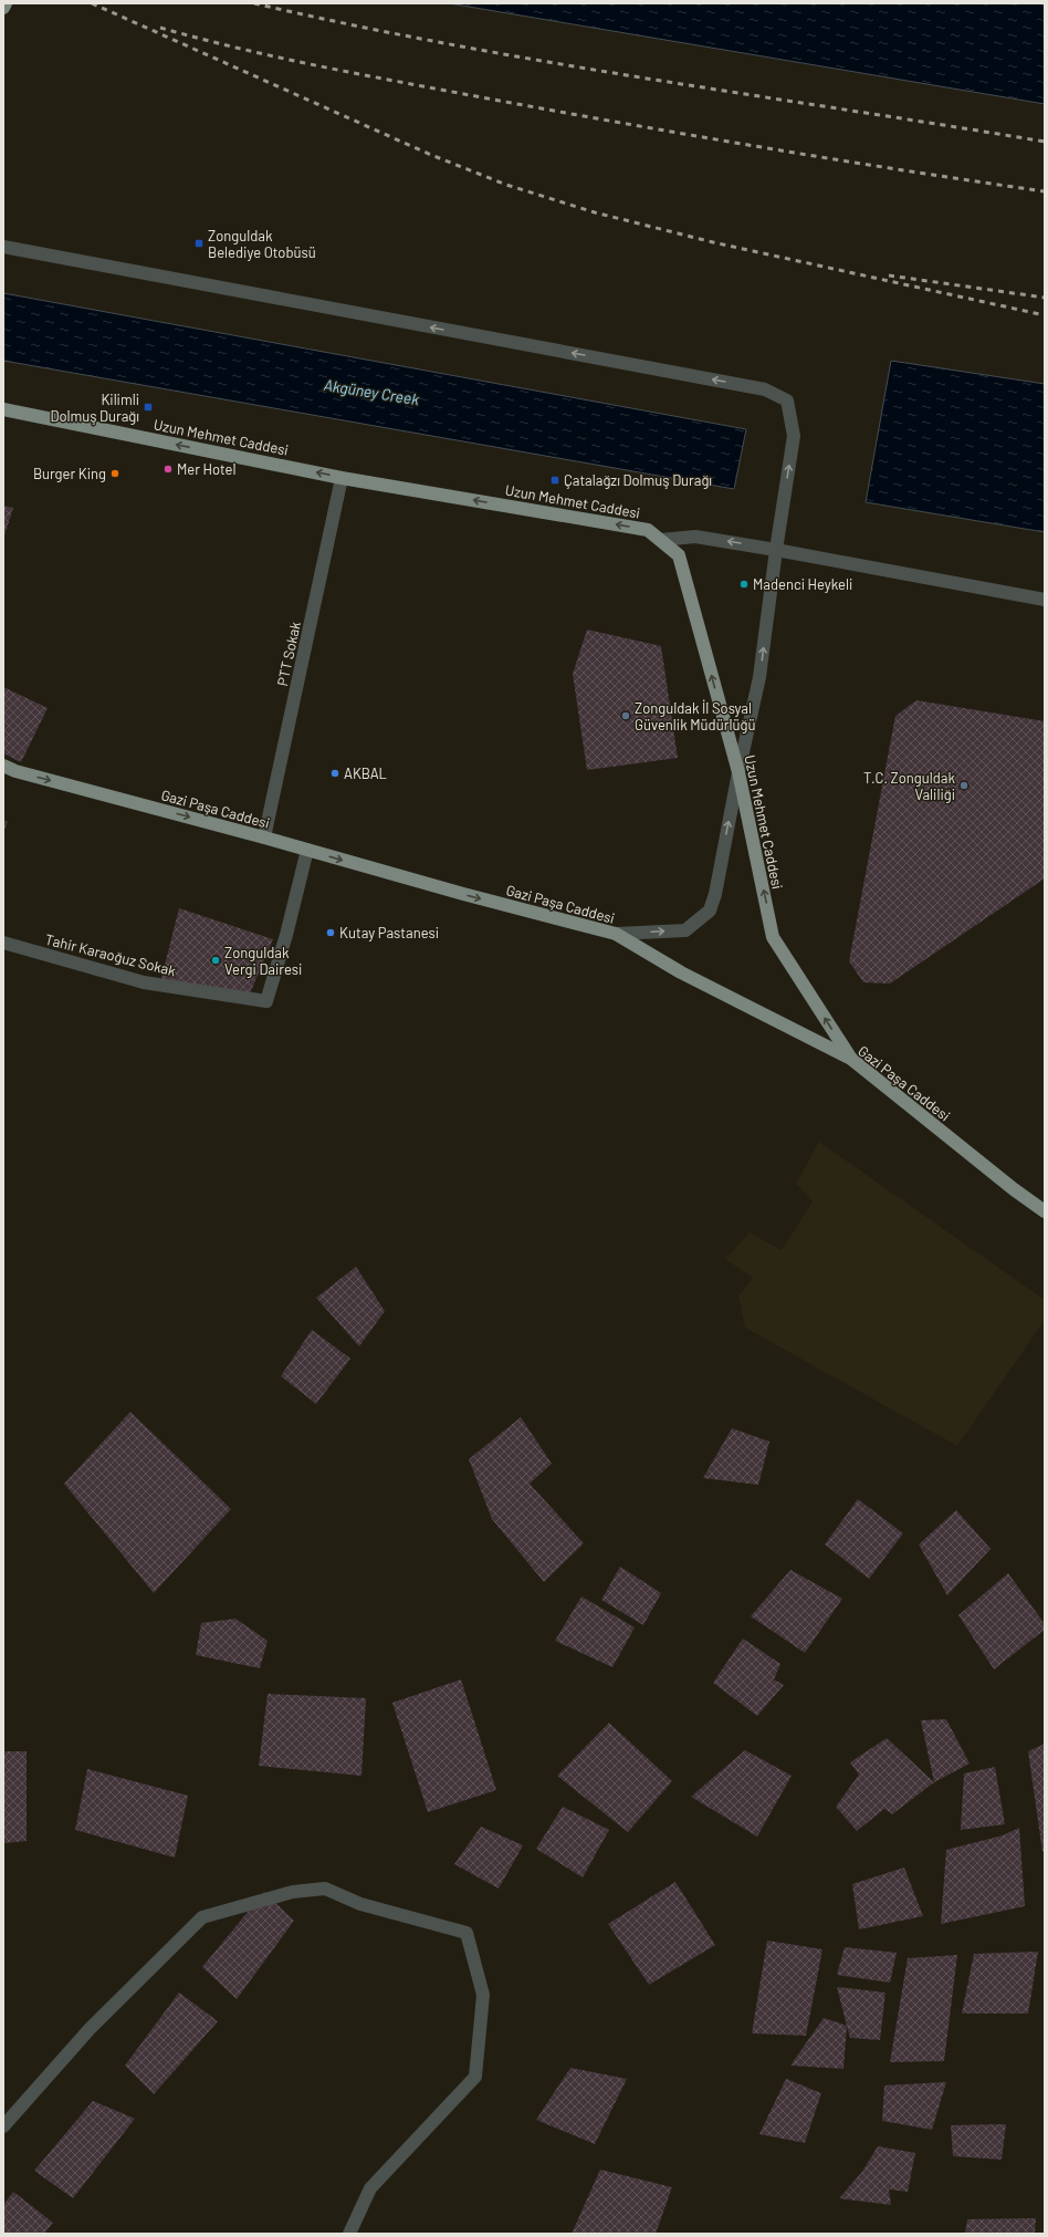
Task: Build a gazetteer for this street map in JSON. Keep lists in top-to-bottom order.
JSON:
{
  "streets": {
    "main road": ["Uzun Mehmet Caddesi", "Gazi Paşa Caddesi"],
    "street": ["PTT Sokak", "Tahir Karaoğuz Sokak"]
  },
  "crossings": [
    ["Uzun Mehmet Caddesi", "PTT Sokak"],
    ["Uzun Mehmet Caddesi", "Gazi Paşa Caddesi"],
    ["PTT Sokak", "Gazi Paşa Caddesi"],
    ["Gazi Paşa Caddesi", "Tahir Karaoğuz Sokak"]
  ],
  "one_way": ["Uzun Mehmet Caddesi", "Gazi Paşa Caddesi"],
  "water": ["Akgüney Creek"],
  "places": {
    "transit": ["Zonguldak Belediye Otobüsü", "Kilimli Dolmuş Durağı", "Çatalağzı Dolmuş Durağı"],
    "other": [
      "Mer Hotel",
      "Burger King",
      "Madenci Heykeli",
      "Zonguldak İl Sosyal Güvenlik Müdürlüğü",
      "AKBAL",
      "T.C. Zonguldak Valiliği",
      "Kutay Pastanesi",
      "Zonguldak Vergi Dairesi"
    ]
  }
}
